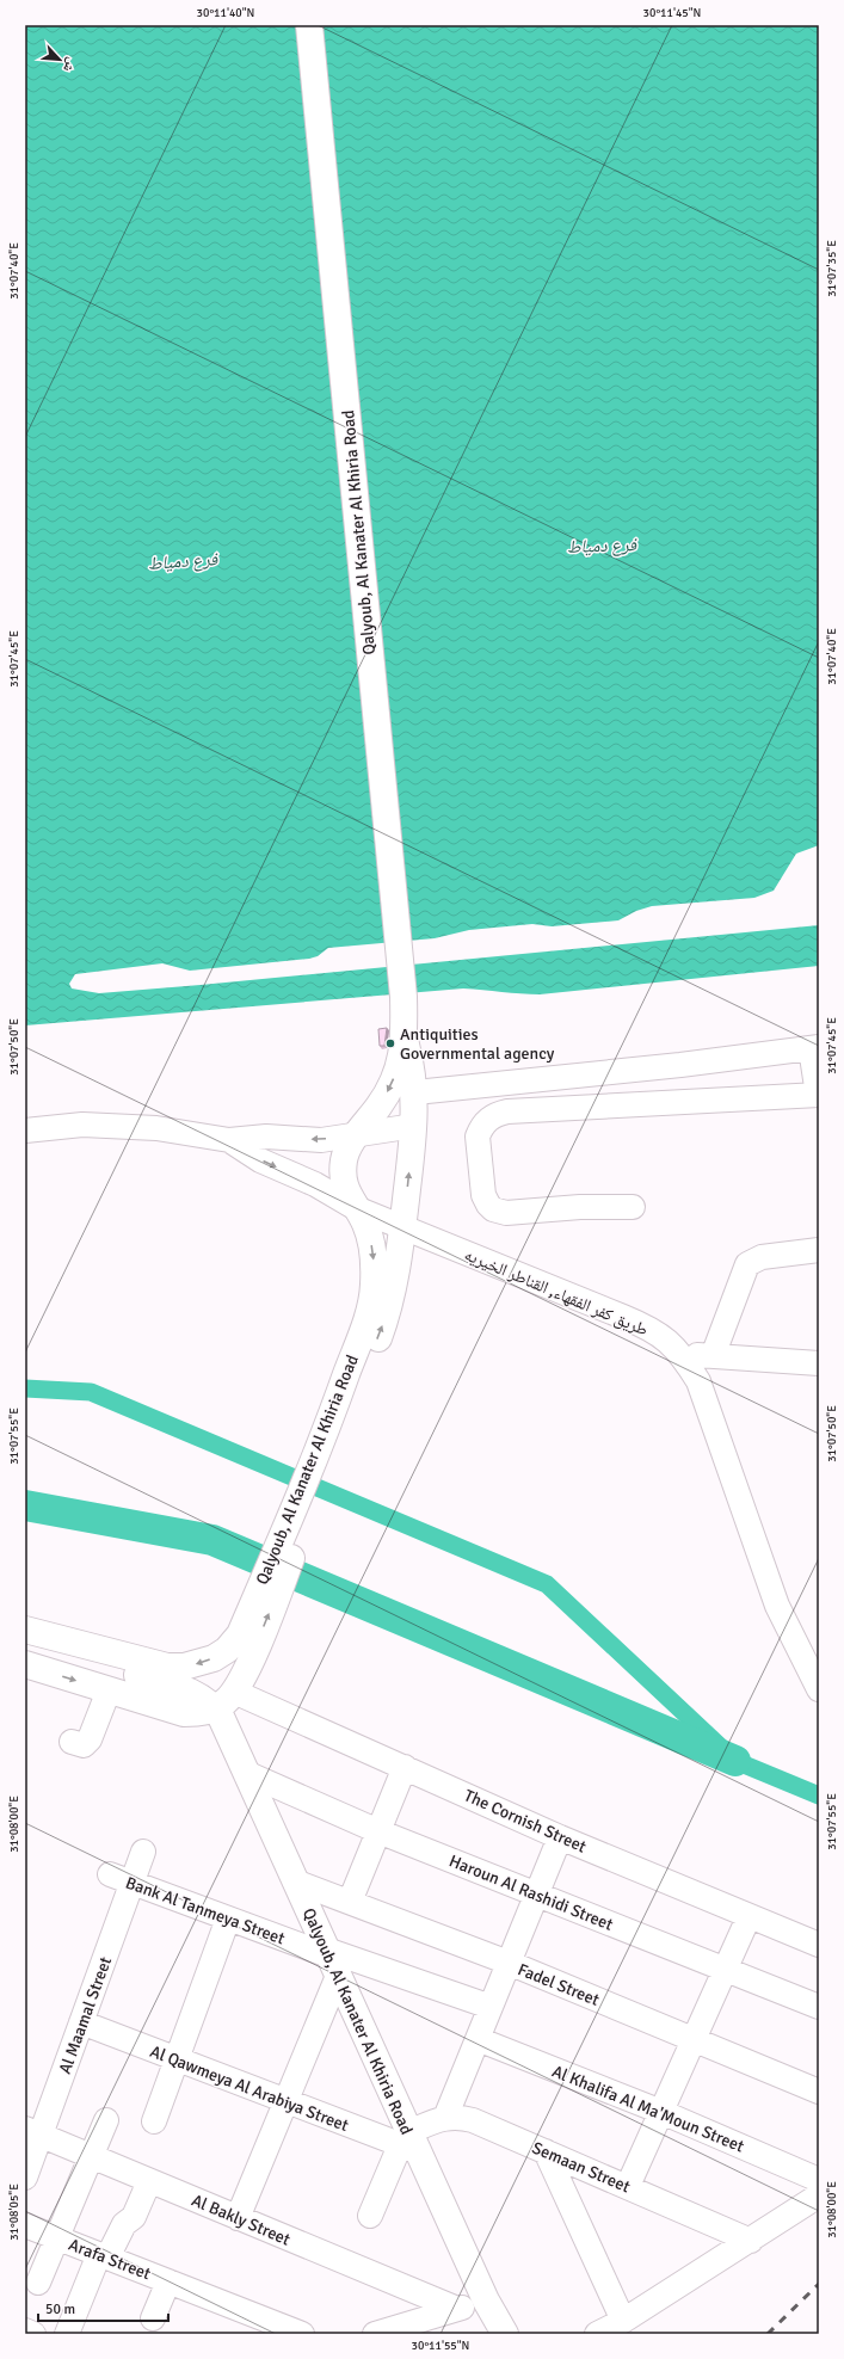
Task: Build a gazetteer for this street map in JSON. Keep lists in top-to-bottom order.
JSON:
{
  "streets": {
    "main road": ["Qalyoub, Al Kanater Al Khiria Road"],
    "street": [
      "طريق كفر الفقهاء, القناطر الخيريه",
      "The Cornish Street",
      "Haroun Al Rashidi Street",
      "Bank Al Tanmeya Street",
      "Fadel Street",
      "Al Maamal Street",
      "Al Qawmeya Al Arabiya Street",
      "Al Khalifa Al Ma'Moun Street",
      "Semaan Street",
      "Al Bakly Street",
      "Arafa Street"
    ]
  },
  "crossings": [
    ["Qalyoub, Al Kanater Al Khiria Road", "طريق كفر الفقهاء, القناطر الخيريه"],
    ["Qalyoub, Al Kanater Al Khiria Road", "The Cornish Street"],
    ["Qalyoub, Al Kanater Al Khiria Road", "Haroun Al Rashidi Street"],
    ["Qalyoub, Al Kanater Al Khiria Road", "Bank Al Tanmeya Street"],
    ["Qalyoub, Al Kanater Al Khiria Road", "Fadel Street"],
    ["Qalyoub, Al Kanater Al Khiria Road", "Al Qawmeya Al Arabiya Street"],
    ["Qalyoub, Al Kanater Al Khiria Road", "Semaan Street"],
    ["Bank Al Tanmeya Street", "Al Maamal Street"],
    ["Al Maamal Street", "Al Qawmeya Al Arabiya Street"],
    ["Al Maamal Street", "Al Bakly Street"],
    ["Al Qawmeya Al Arabiya Street", "Semaan Street"]
  ],
  "water": ["فرع دمياط"],
  "places": ["Antiquities Governmental agency"],
  "scale_bar": "50 m",
  "north": "bottom right",
  "coordinates": [
    "30°11'40\"N",
    "30°11'45\"N",
    "31°07'35\"E",
    "31°07'40\"E",
    "31°07'45\"E",
    "31°07'50\"E",
    "31°07'55\"E",
    "31°08'00\"E",
    "31°08'05\"E",
    "30°11'55\"N"
  ]
}
